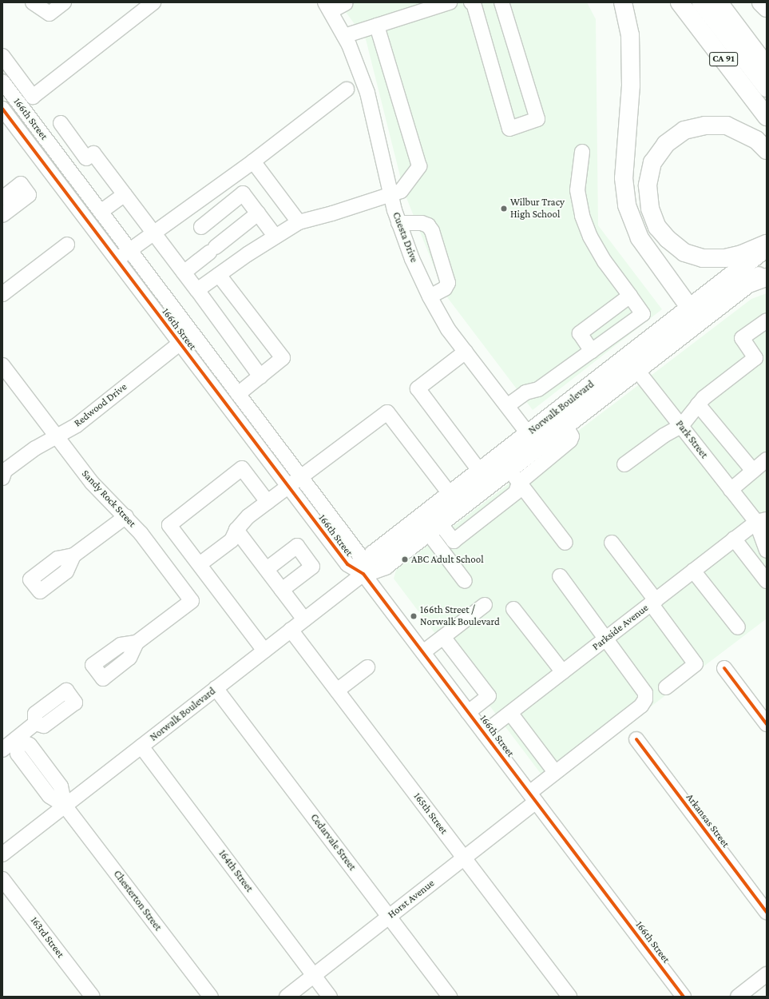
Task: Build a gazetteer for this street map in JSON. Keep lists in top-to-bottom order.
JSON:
{
  "streets": {
    "main road": ["CA 91", "Norwalk Boulevard"],
    "street": [
      "166th Street",
      "Cuesta Drive",
      "Redwood Drive",
      "Park Street",
      "Sandy Rock Street",
      "Parkside Avenue",
      "165th Street",
      "Arkansas Street",
      "Cedarvale Street",
      "164th Street",
      "Horst Avenue",
      "Chesterton Street",
      "163rd Street"
    ]
  },
  "crossings": [
    ["166th Street", "Redwood Drive"],
    ["166th Street", "Norwalk Boulevard"],
    ["166th Street", "Parkside Avenue"],
    ["166th Street", "Horst Avenue"],
    ["Cuesta Drive", "Norwalk Boulevard"],
    ["Redwood Drive", "Sandy Rock Street"],
    ["Norwalk Boulevard", "Park Street"],
    ["Norwalk Boulevard", "165th Street"],
    ["Norwalk Boulevard", "Cedarvale Street"],
    ["Norwalk Boulevard", "164th Street"],
    ["Norwalk Boulevard", "Chesterton Street"],
    ["Park Street", "Parkside Avenue"],
    ["Parkside Avenue", "Horst Avenue"],
    ["165th Street", "Horst Avenue"],
    ["Cedarvale Street", "Horst Avenue"],
    ["164th Street", "Horst Avenue"]
  ],
  "places": ["Wilbur Tracy High School", "ABC Adult School", "166th Street / Norwalk Boulevard"]
}
